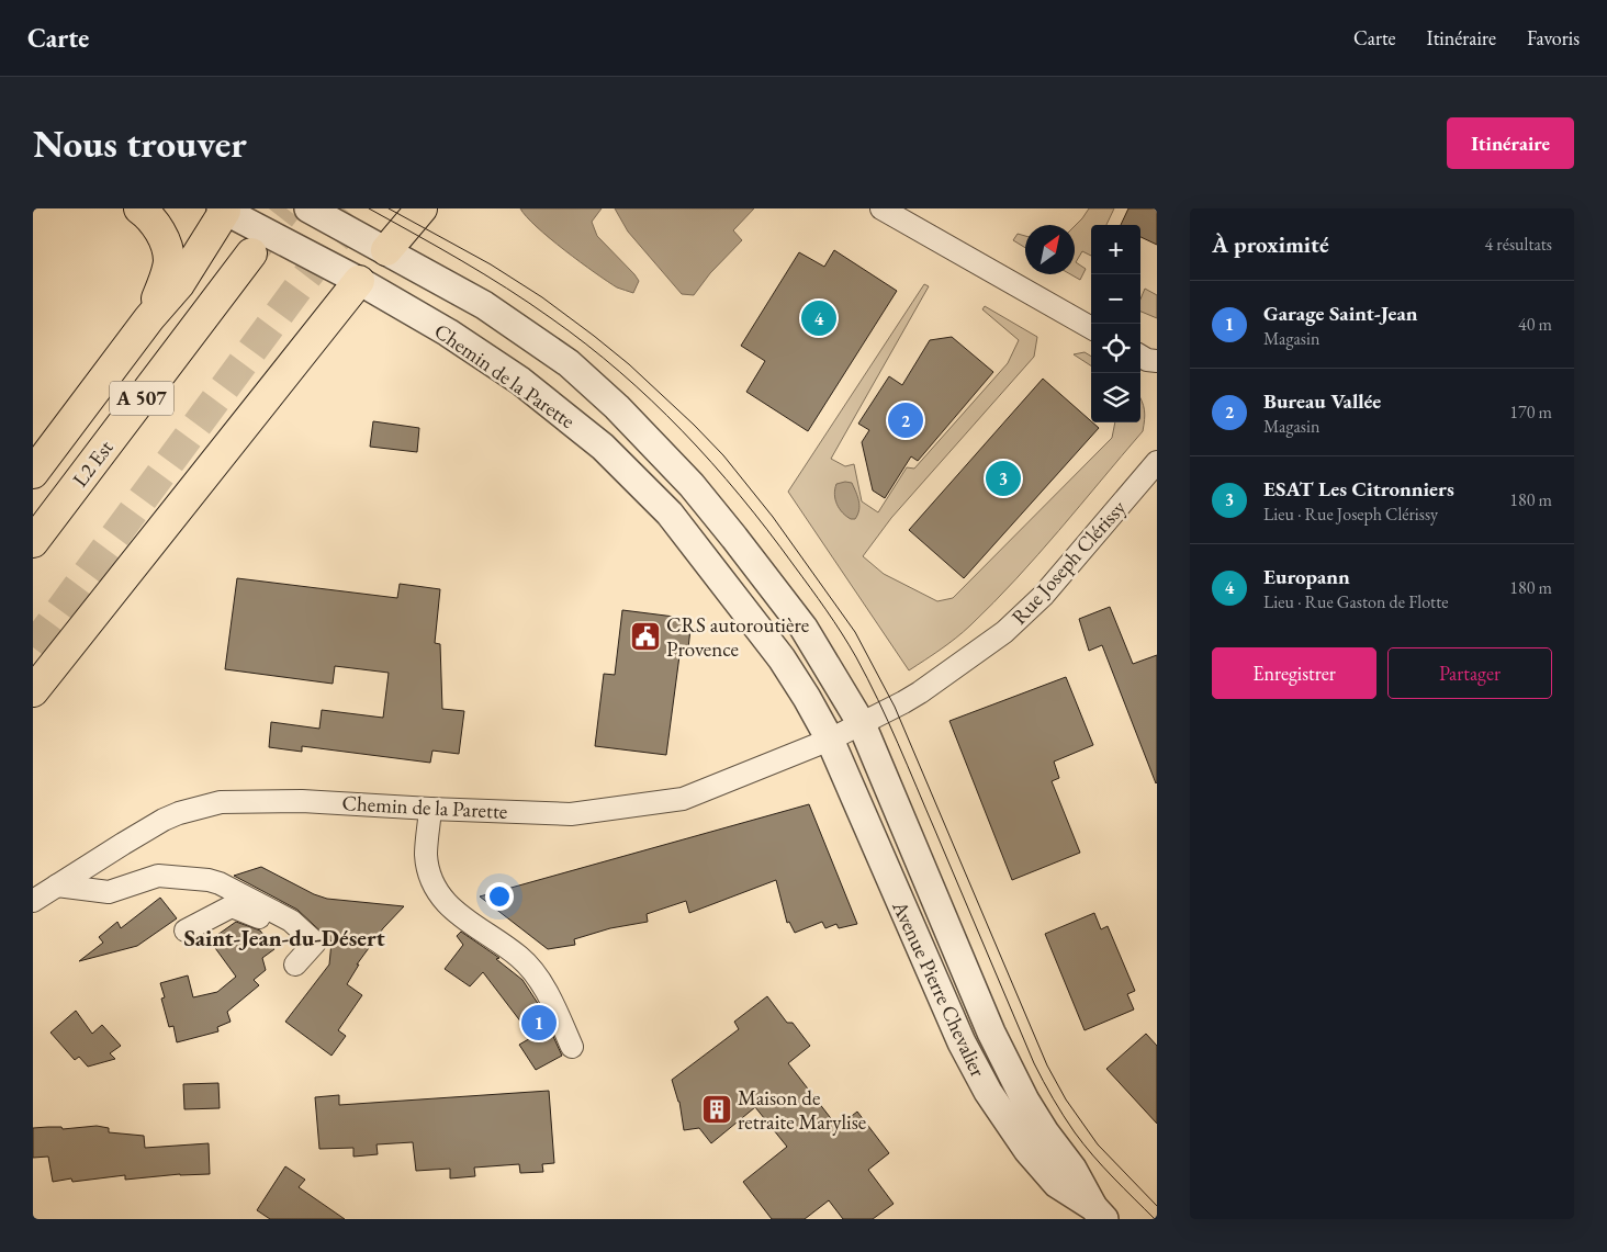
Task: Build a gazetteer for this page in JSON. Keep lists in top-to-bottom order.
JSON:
{
  "streets": {
    "highway": ["A 507", "L2 Est"],
    "street": ["Chemin de la Parette", "Rue Joseph Clérissy", "Avenue Pierre Chevalier"]
  },
  "crossings": [
    ["Chemin de la Parette", "Rue Joseph Clérissy"],
    ["Chemin de la Parette", "Avenue Pierre Chevalier"],
    ["Rue Joseph Clérissy", "Avenue Pierre Chevalier"]
  ],
  "districts": ["Saint-Jean-du-Désert"],
  "places": {
    "public building": ["CRS autoroutière Provence"],
    "building": ["Maison de retraite Marylise"]
  },
  "north": "top right",
  "page": {
    "header": "Carte",
    "nav": ["Carte", "Itinéraire", "Favoris"],
    "buttons": [
      "Itinéraire",
      ["Enregistrer", "Partager"]
    ],
    "title": "Nous trouver",
    "heading": ["À proximité", "4 résultats"],
    "map_buttons": ["+", "−"],
    "list": [
      {
        "mark": "1",
        "name": "Garage Saint-Jean",
        "note": "Magasin",
        "value": "40 m"
      },
      {
        "mark": "2",
        "name": "Bureau Vallée",
        "note": "Magasin",
        "value": "170 m"
      },
      {
        "mark": "3",
        "name": "ESAT Les Citronniers",
        "note": "Lieu · Rue Joseph Clérissy",
        "value": "180 m"
      },
      {
        "mark": "4",
        "name": "Europann",
        "note": "Lieu · Rue Gaston de Flotte",
        "value": "180 m"
      }
    ],
    "pins": [
      "4",
      "2",
      "3",
      "1"
    ]
  }
}
